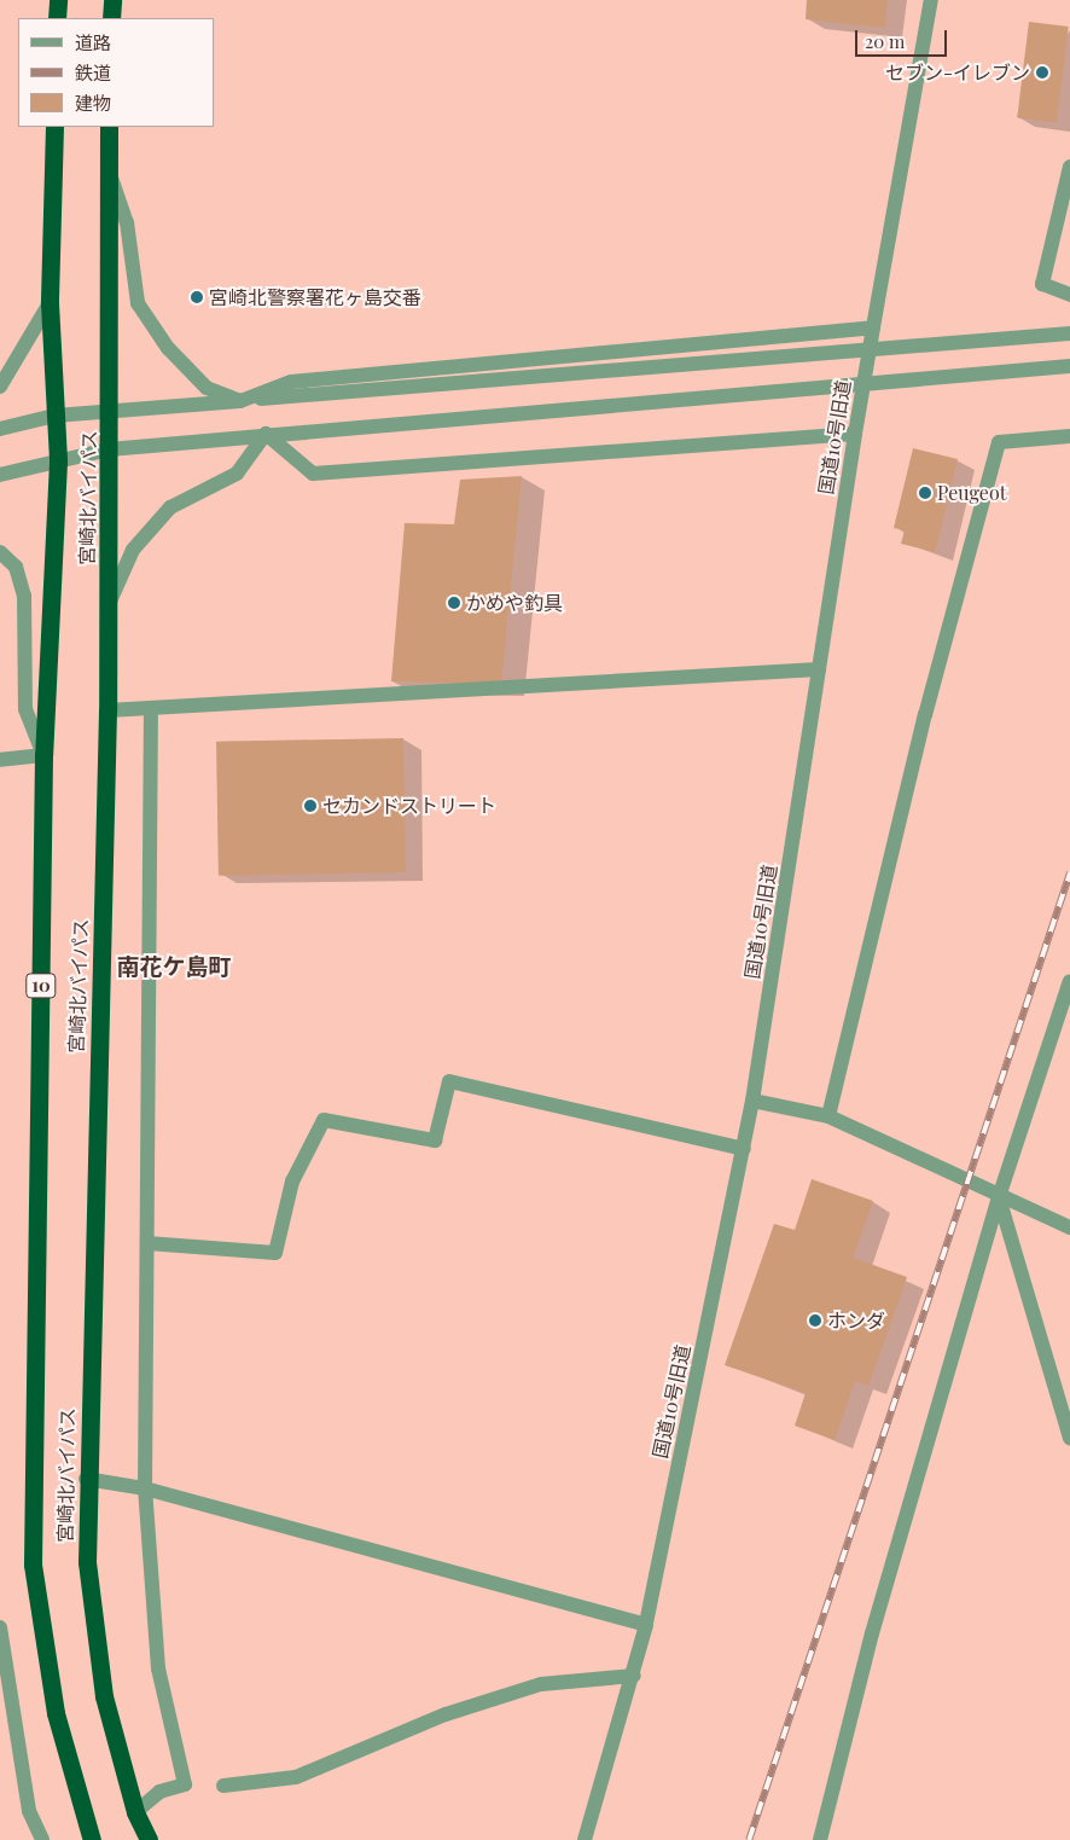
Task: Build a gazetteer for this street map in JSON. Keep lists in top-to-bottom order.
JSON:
{
  "streets": {
    "highway": ["宮崎北バイパス", "10"],
    "street": ["国道10号旧道"]
  },
  "districts": ["南花ケ島町"],
  "places": [
    "セブン-イレブン",
    "宮崎北警察署花ヶ島交番",
    "Peugeot",
    "かめや釣具",
    "セカンドストリート",
    "ホンダ"
  ],
  "legend": ["道路", "鉄道", "建物"],
  "scale_bar": "20 m"
}
